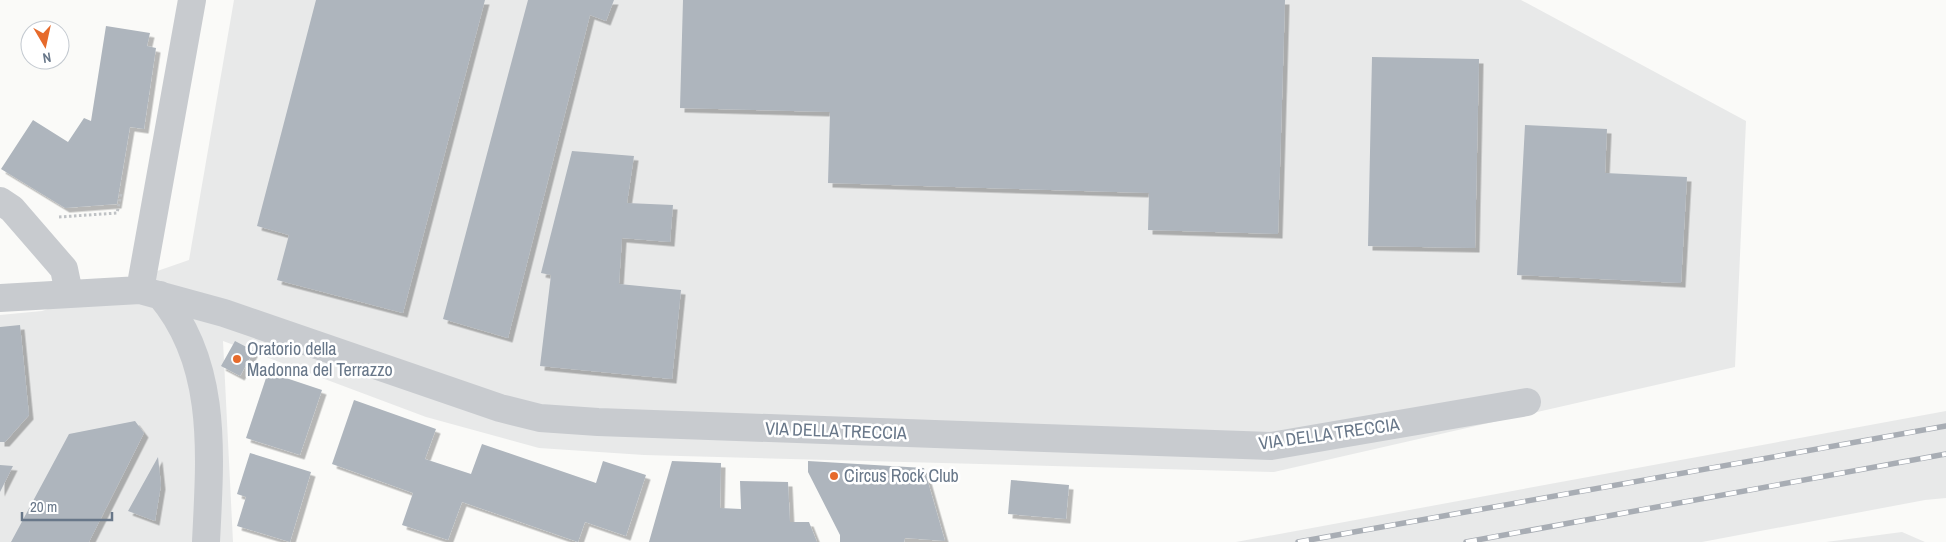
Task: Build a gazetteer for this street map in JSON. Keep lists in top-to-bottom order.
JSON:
{
  "streets": {
    "street": ["VIA DELLA TRECCIA"]
  },
  "places": ["Oratorio della Madonna del Terrazzo", "Circus Rock Club"],
  "scale_bar": "20 m",
  "north": "bottom"
}
